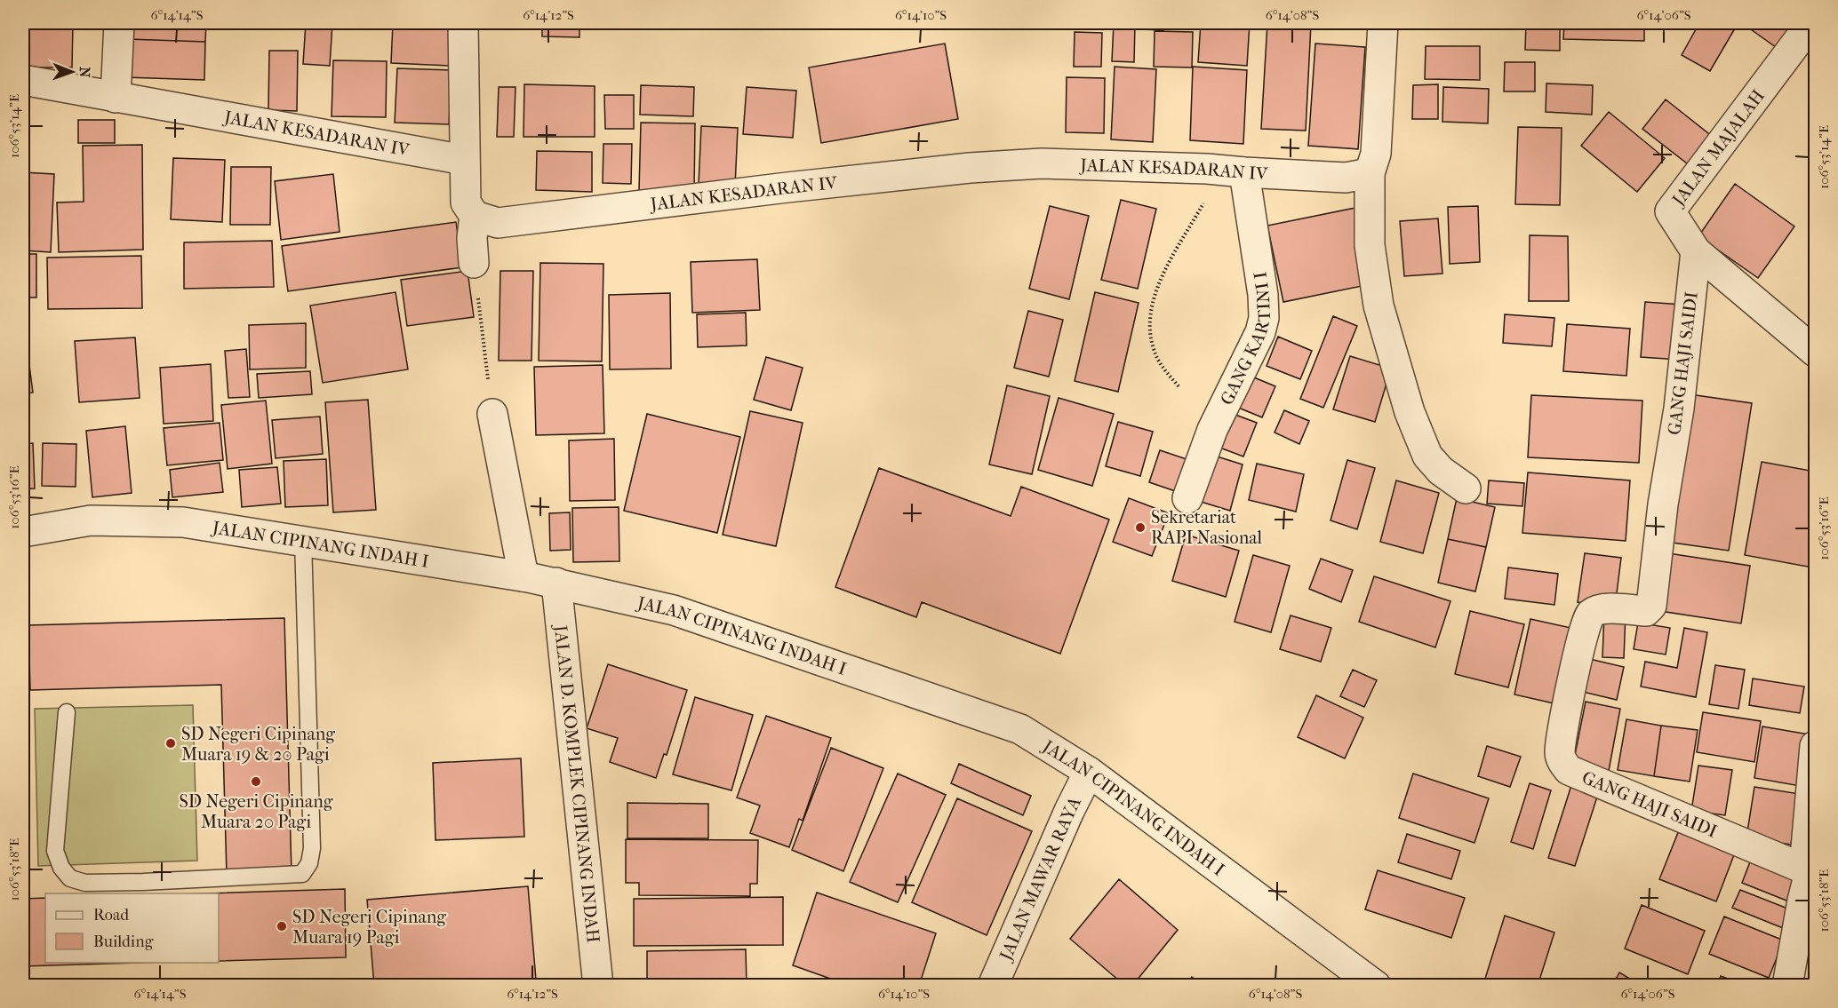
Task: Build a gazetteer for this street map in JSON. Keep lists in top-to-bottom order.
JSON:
{
  "streets": {
    "street": [
      "JALAN KESADARAN IV",
      "JALAN MAJALAH",
      "GANG KARTINI I",
      "GANG HAJI SAIDI",
      "JALAN CIPINANG INDAH I",
      "JALAN D. KOMPLEK CIPINANG INDAH",
      "JALAN MAWAR RAYA"
    ]
  },
  "crossings": [
    ["JALAN KESADARAN IV", "GANG KARTINI I"],
    ["JALAN MAJALAH", "GANG HAJI SAIDI"],
    ["JALAN CIPINANG INDAH I", "JALAN D. KOMPLEK CIPINANG INDAH"],
    ["JALAN CIPINANG INDAH I", "JALAN MAWAR RAYA"]
  ],
  "places": [
    "Sekretariat RAPI Nasional",
    "SD Negeri Cipinang Muara 19 & 20 Pagi",
    "SD Negeri Cipinang Muara 20 Pagi",
    "SD Negeri Cipinang Muara 19 Pagi"
  ],
  "legend": ["Road", "Building"],
  "north": "right",
  "coordinates": [
    "6°14'14\"S",
    "6°14'12\"S",
    "6°14'10\"S",
    "6°14'08\"S",
    "6°14'06\"S",
    "106°53'14\"E",
    "106°53'16\"E",
    "106°53'18\"E"
  ]
}
